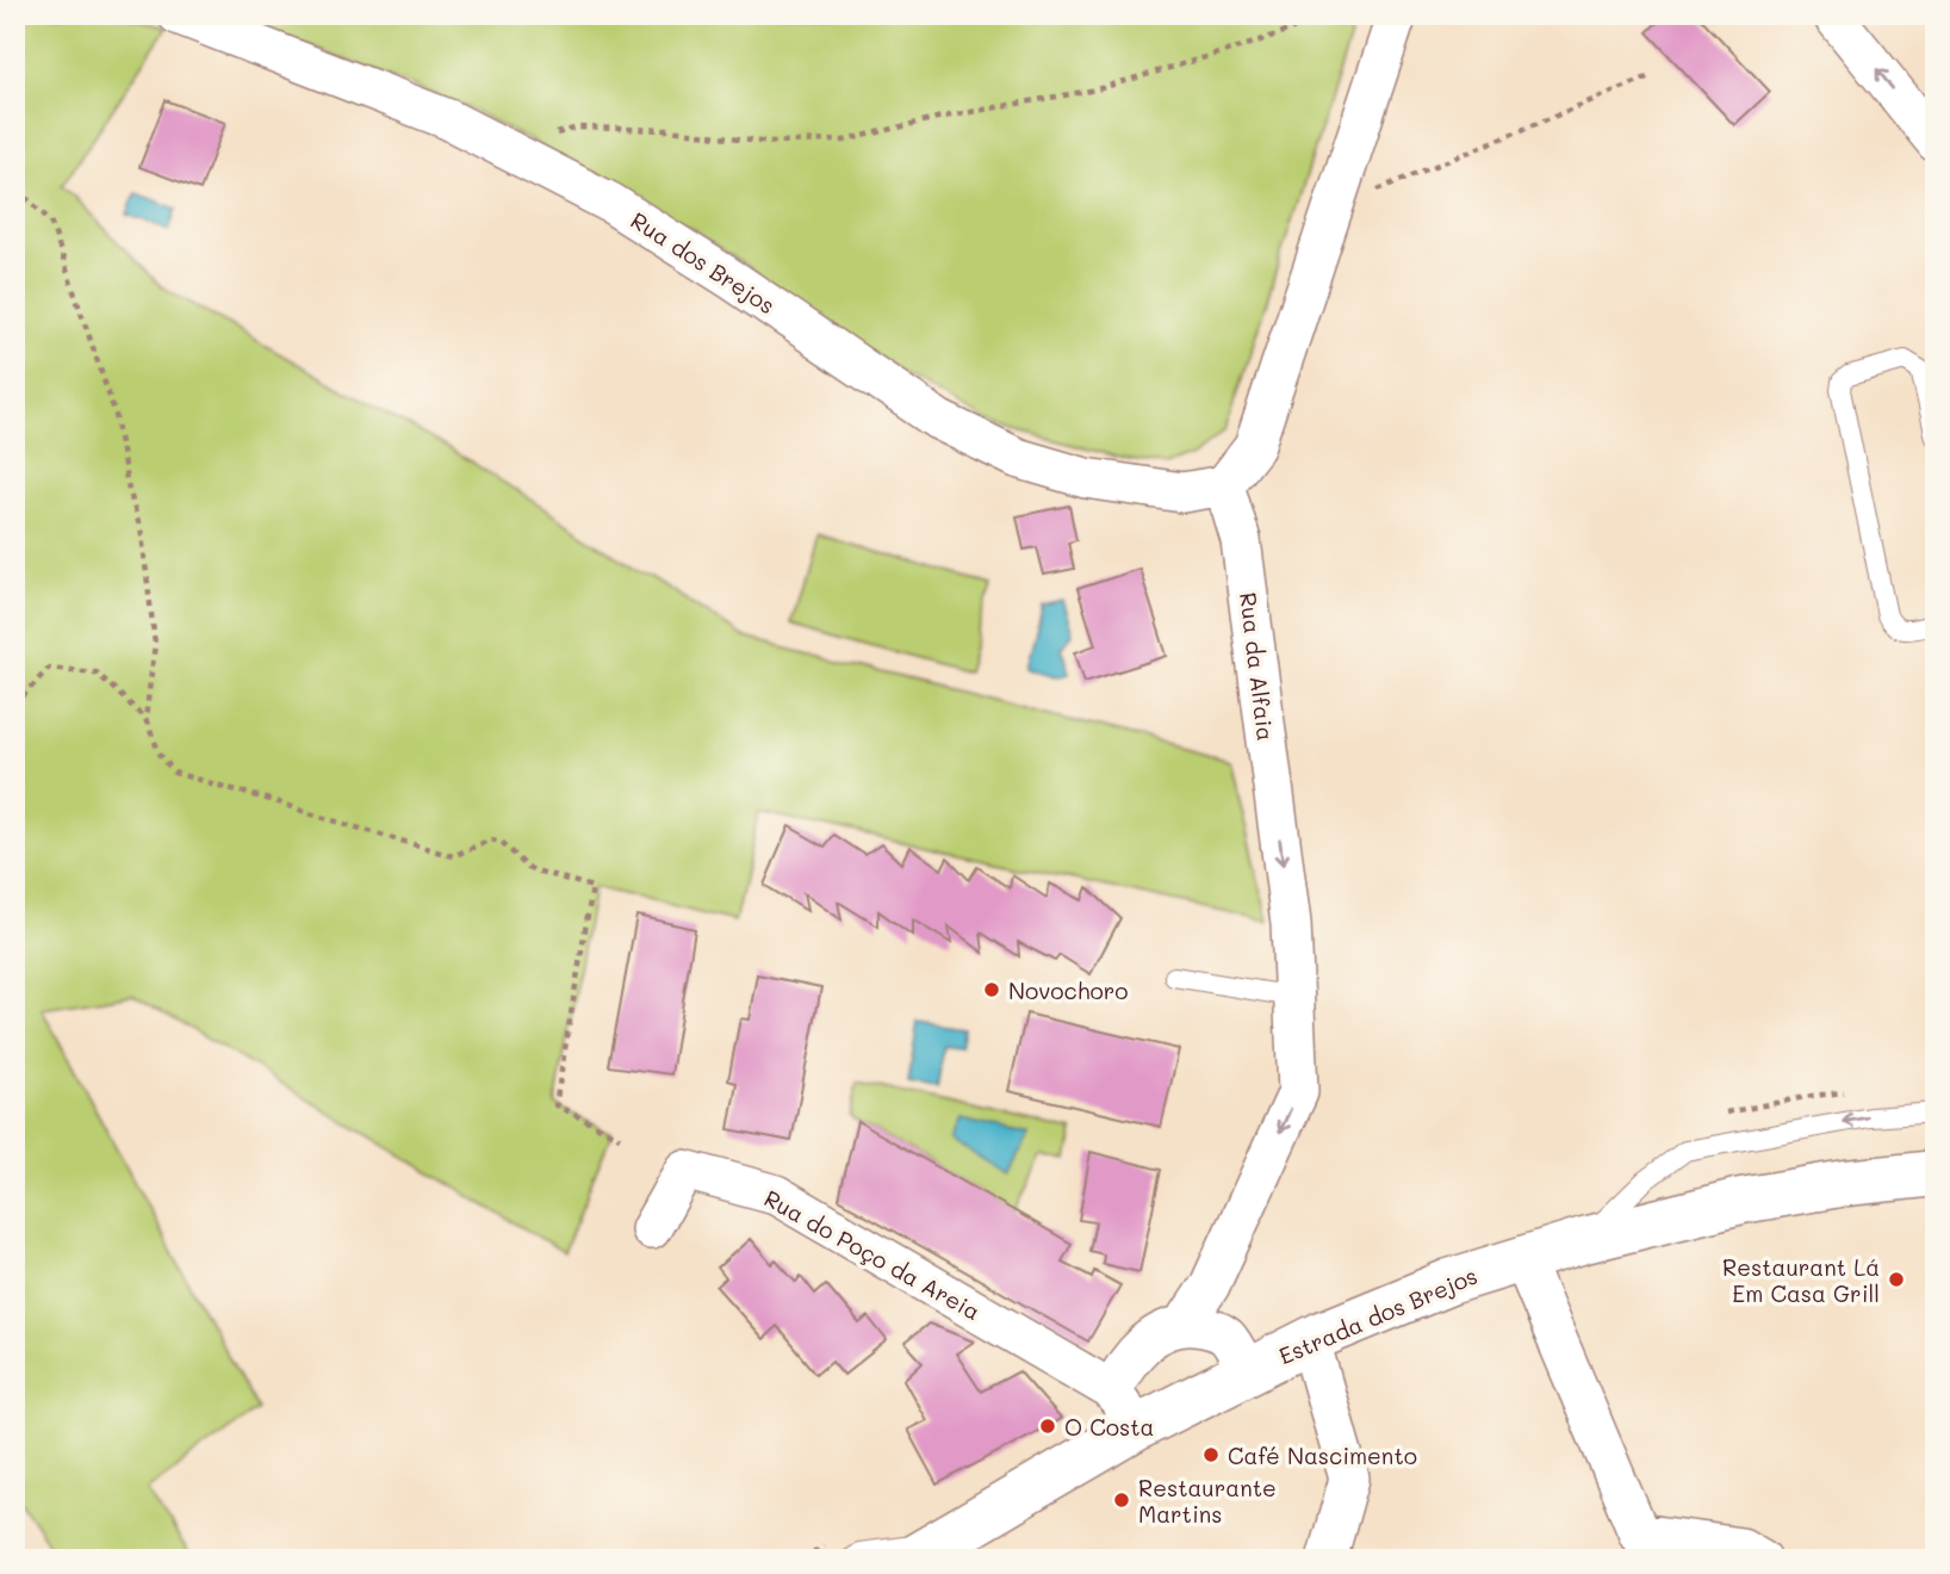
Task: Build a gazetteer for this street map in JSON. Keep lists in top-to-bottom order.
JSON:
{
  "streets": {
    "main road": ["Estrada dos Brejos"],
    "street": ["Rua dos Brejos", "Rua da Alfaia", "Rua do Poço da Areia"]
  },
  "crossings": [
    ["Rua dos Brejos", "Rua da Alfaia"]
  ],
  "one_way": ["Rua da Alfaia"],
  "places": [
    "Novochoro",
    "Restaurant Lá Em Casa Grill",
    "O Costa",
    "Café Nascimento",
    "Restaurante Martins"
  ]
}
